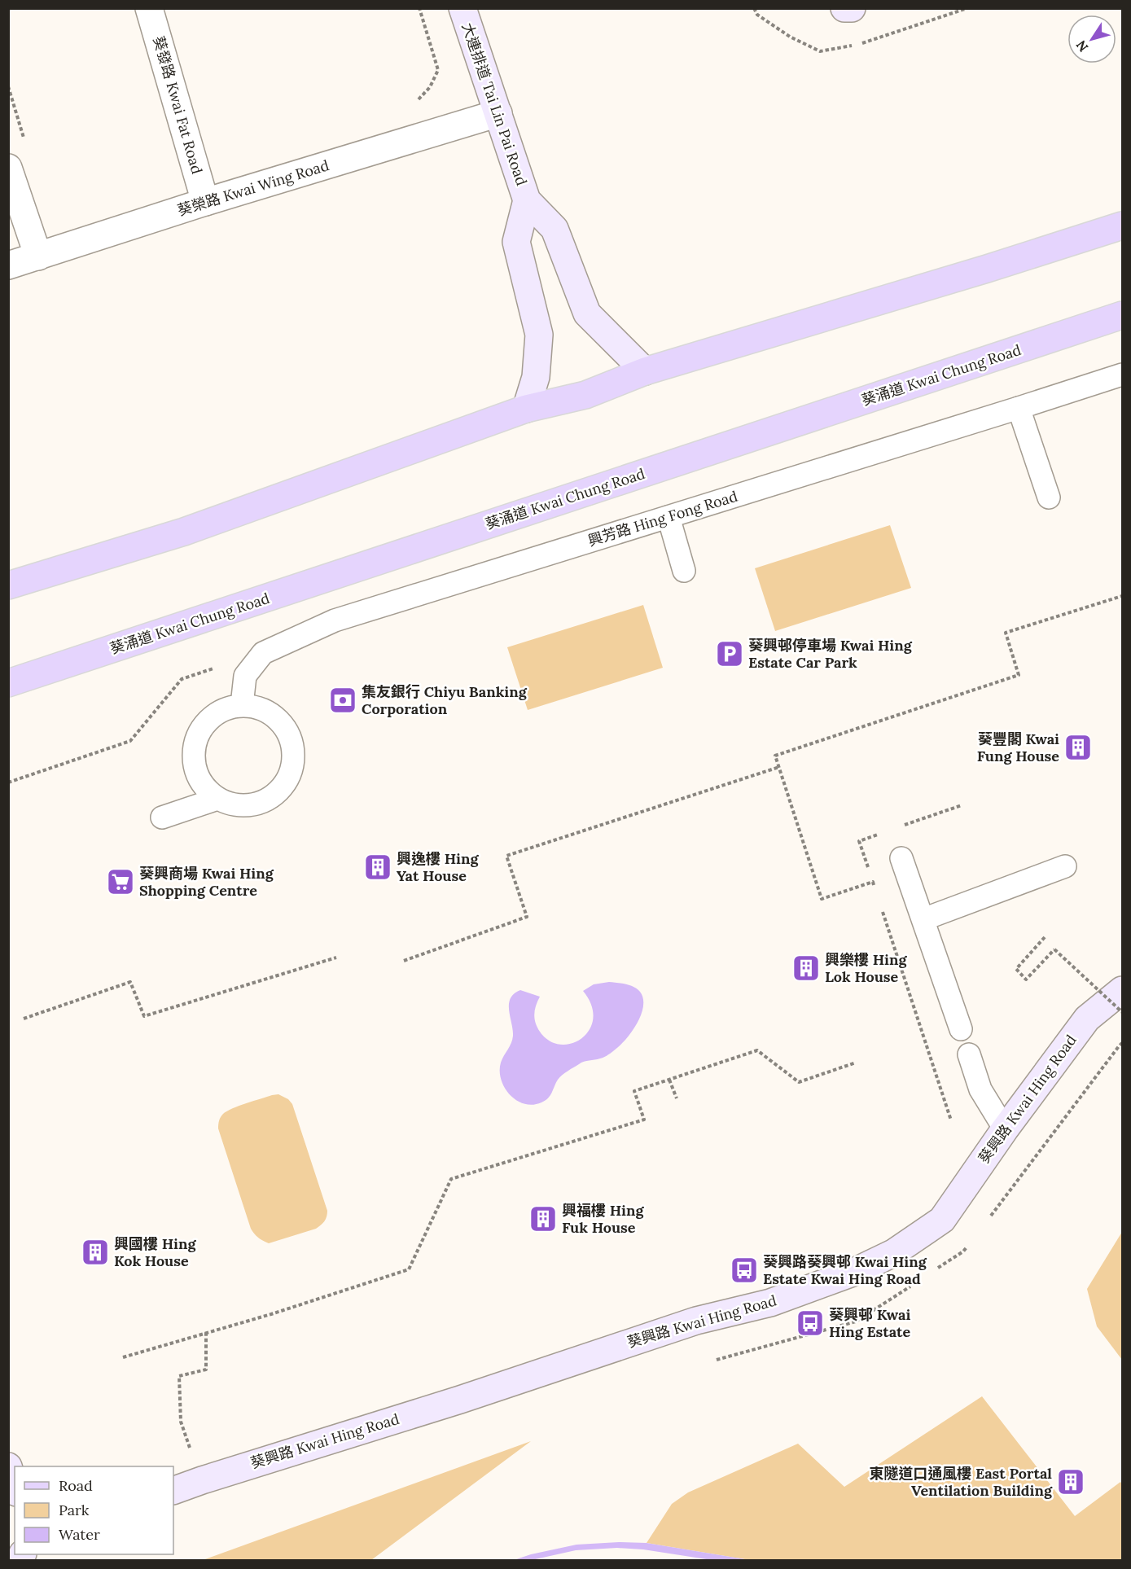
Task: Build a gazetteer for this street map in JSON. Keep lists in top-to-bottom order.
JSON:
{
  "streets": {
    "main road": ["葵涌道 Kwai Chung Road"],
    "street": [
      "大連排道 Tai Lin Pai Road",
      "葵發路 Kwai Fat Road",
      "葵榮路 Kwai Wing Road",
      "葵興路 Kwai Hing Road"
    ],
    "lane": ["興芳路 Hing Fong Road"]
  },
  "crossings": [
    ["大連排道 Tai Lin Pai Road", "葵榮路 Kwai Wing Road"],
    ["葵發路 Kwai Fat Road", "葵榮路 Kwai Wing Road"]
  ],
  "places": {
    "parking": ["葵興邨停車場 Kwai Hing Estate Car Park"],
    "bank": ["集友銀行 Chiyu Banking Corporation"],
    "building": [
      "葵豐閣 Kwai Fung House",
      "興逸樓 Hing Yat House",
      "興樂樓 Hing Lok House",
      "興福樓 Hing Fuk House",
      "興國樓 Hing Kok House",
      "東隧道口通風樓 East Portal Ventilation Building"
    ],
    "supermarket": ["葵興商場 Kwai Hing Shopping Centre"],
    "bus stop": ["葵興路葵興邨 Kwai Hing Estate Kwai Hing Road", "葵興邨 Kwai Hing Estate"]
  },
  "legend": ["Road", "Park", "Water"],
  "north": "bottom left"
}
